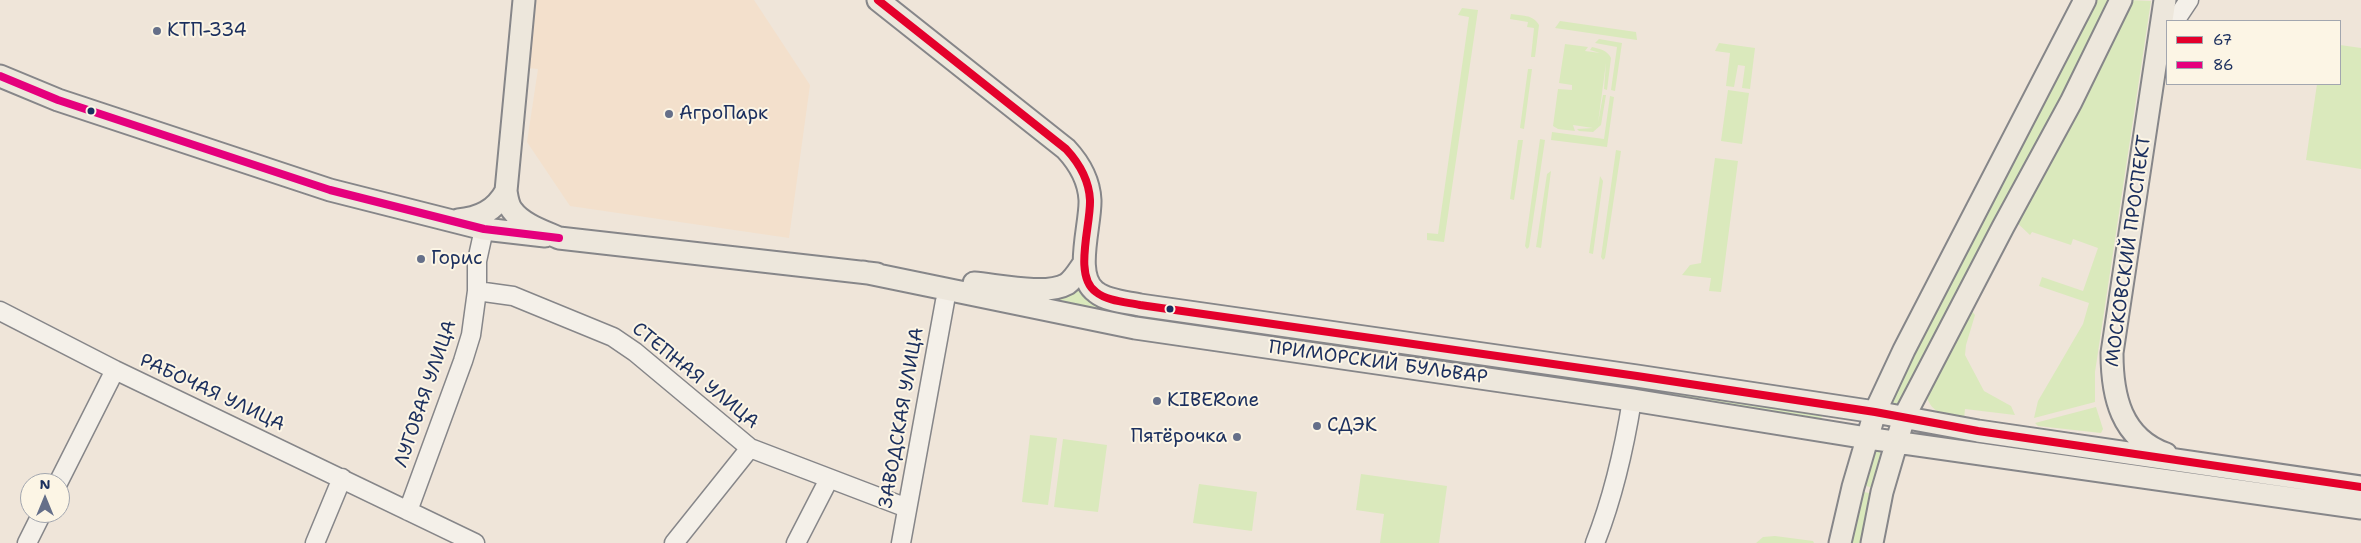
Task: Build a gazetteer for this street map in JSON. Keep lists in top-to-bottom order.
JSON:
{
  "streets": {
    "main road": ["МОСКОВСКИЙ ПРОСПЕКТ", "ПРИМОРСКИЙ БУЛЬВАР"],
    "street": [
      "СТЕПНАЯ УЛИЦА",
      "РАБОЧАЯ УЛИЦА",
      "ЛУГОВАЯ УЛИЦА",
      "ЗАВОДСКАЯ УЛИЦА"
    ]
  },
  "crossings": [
    ["СТЕПНАЯ УЛИЦА", "ЛУГОВАЯ УЛИЦА"],
    ["СТЕПНАЯ УЛИЦА", "ЗАВОДСКАЯ УЛИЦА"],
    ["РАБОЧАЯ УЛИЦА", "ЛУГОВАЯ УЛИЦА"]
  ],
  "places": [
    "КТП-334",
    "АгроПарк",
    "Горис",
    "KIBERone",
    "СДЭК",
    "Пятёрочка"
  ],
  "lines": ["transit line 67", "transit line 86"],
  "legend": ["67", "86"],
  "north": "top"
}
